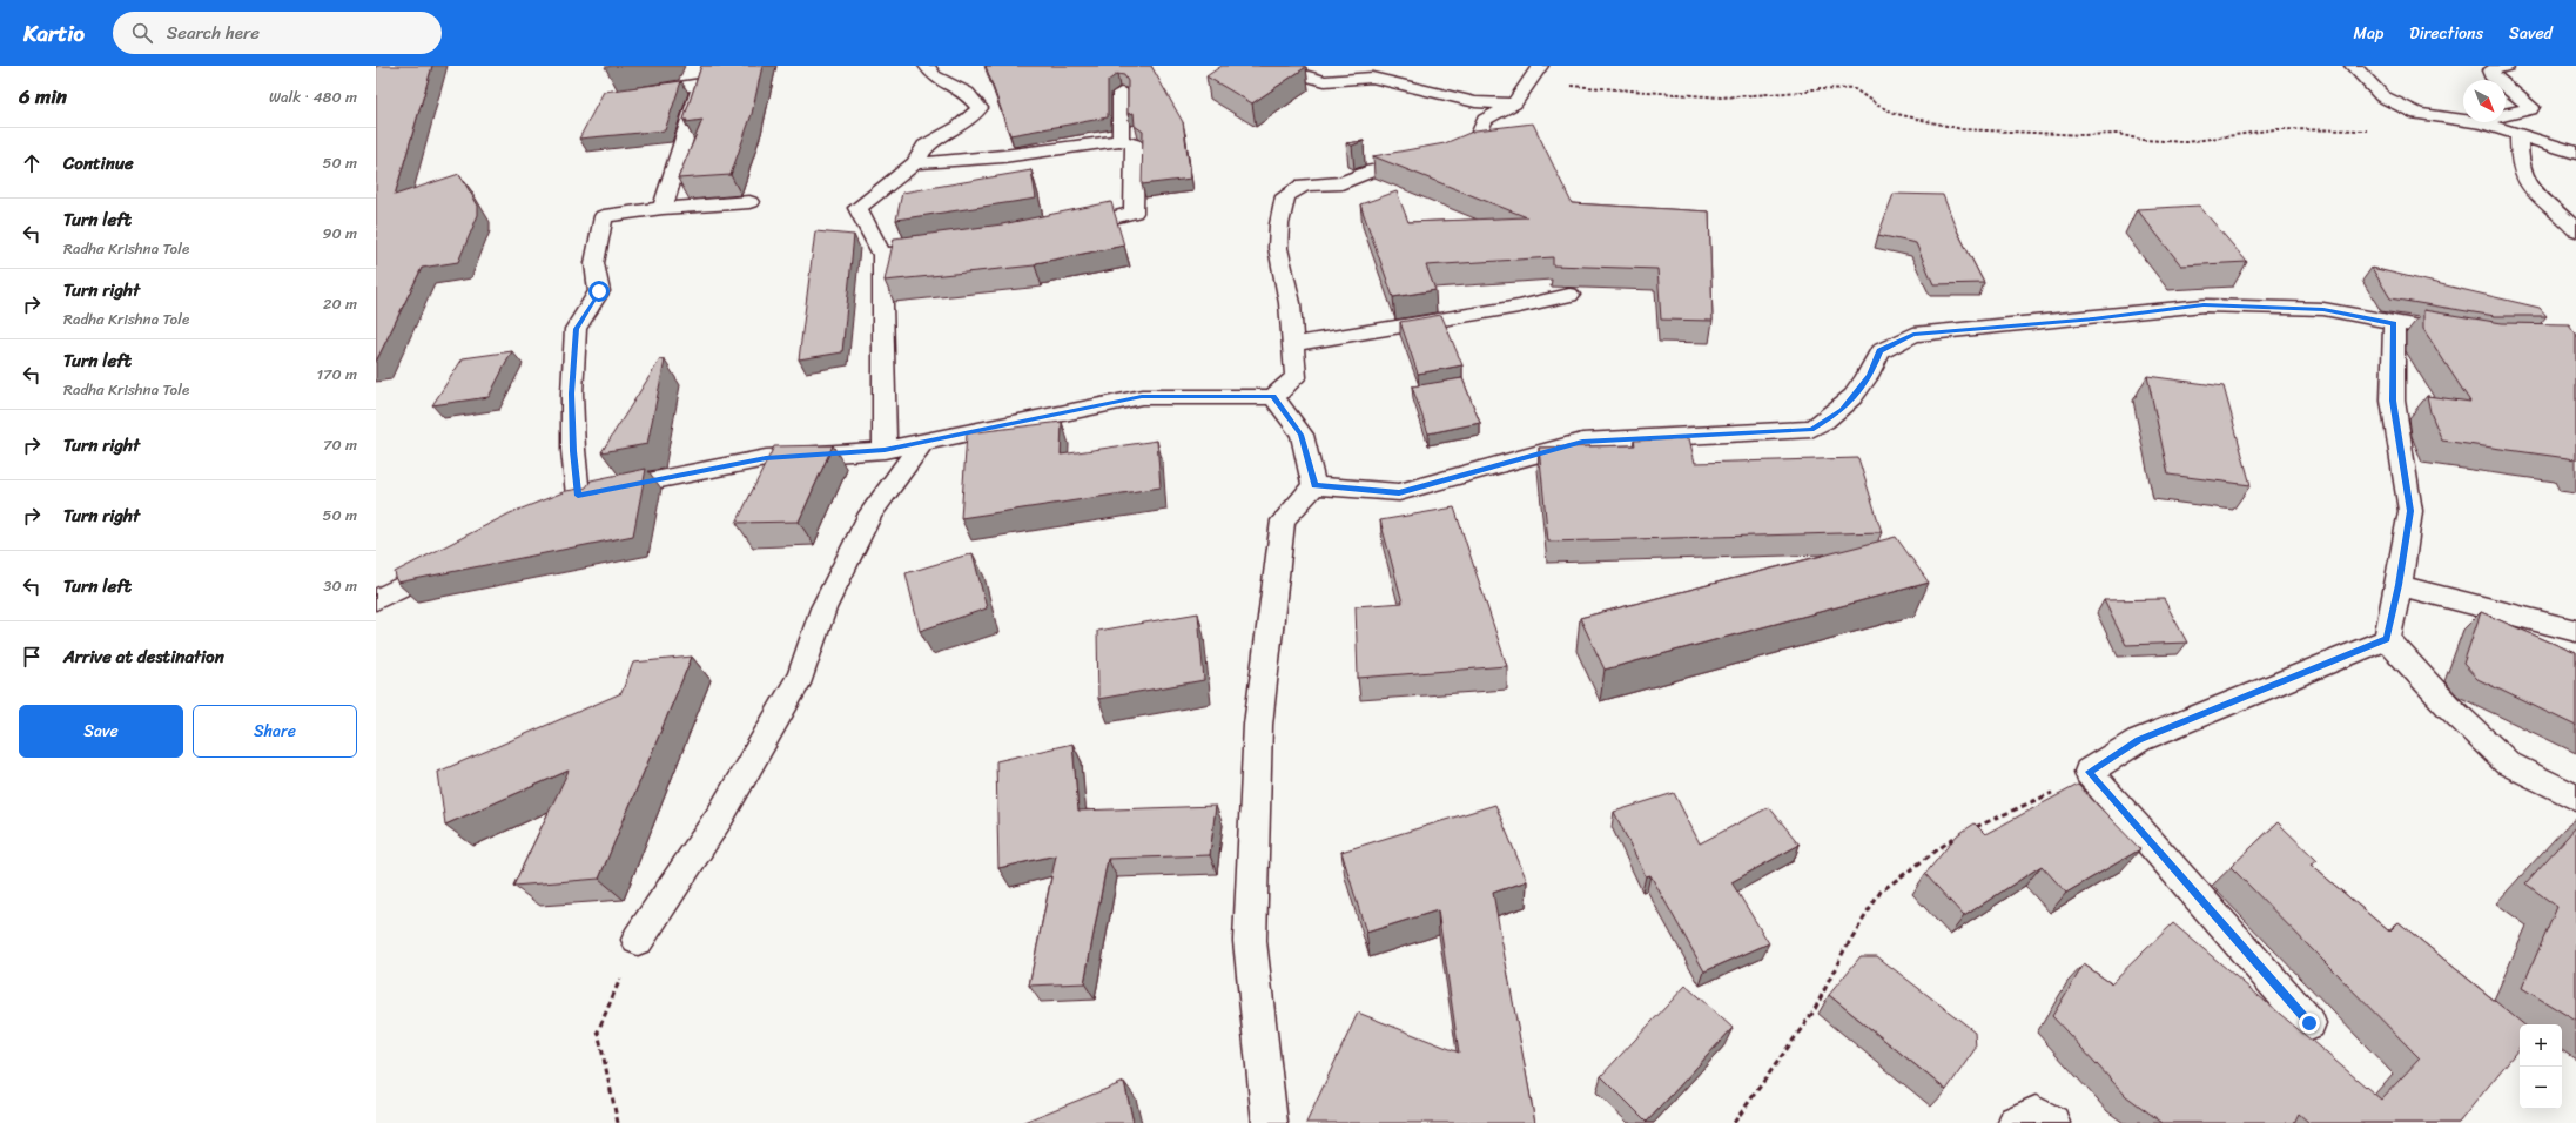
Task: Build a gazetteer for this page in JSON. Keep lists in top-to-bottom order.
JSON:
{
  "north": "bottom right",
  "page": {
    "header": "Kartio",
    "search": "Search here",
    "nav": ["Map", "Directions", "Saved"],
    "heading": ["6 min", "Walk · 480 m"],
    "list": [
      ["Continue", "50 m"],
      ["Turn left", "Radha Krishna Tole", "90 m"],
      ["Turn right", "Radha Krishna Tole", "20 m"],
      ["Turn left", "Radha Krishna Tole", "170 m"],
      ["Turn right", "70 m"],
      ["Turn right", "50 m"],
      ["Turn left", "30 m"],
      "Arrive at destination"
    ],
    "buttons": ["Save", "Share"],
    "map_buttons": ["+", "−"]
  }
}
